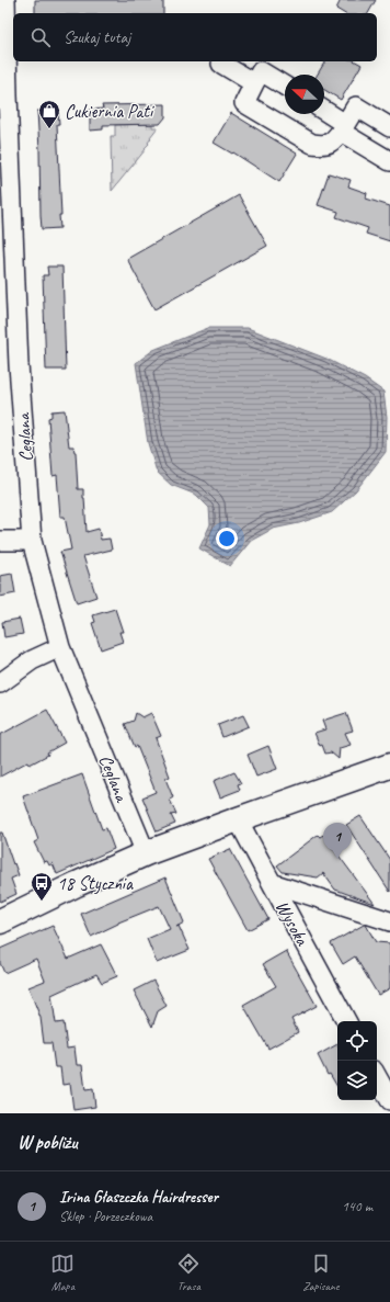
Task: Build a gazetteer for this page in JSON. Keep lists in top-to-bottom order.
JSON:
{
  "streets": {
    "street": ["Ceglana", "Wysoka"]
  },
  "places": {
    "shop": ["Cukiernia Pati"],
    "bus stop": ["18 Stycznia"]
  },
  "north": "left",
  "page": {
    "search": "Szukaj tutaj",
    "pins": "1",
    "heading": "W pobliżu",
    "list": [
      {
        "mark": "1",
        "name": "Irina Głaszczka Hairdresser",
        "note": "Sklep · Porzeczkowa",
        "value": "140 m"
      }
    ],
    "nav": ["Mapa", "Trasa", "Zapisane"]
  }
}
